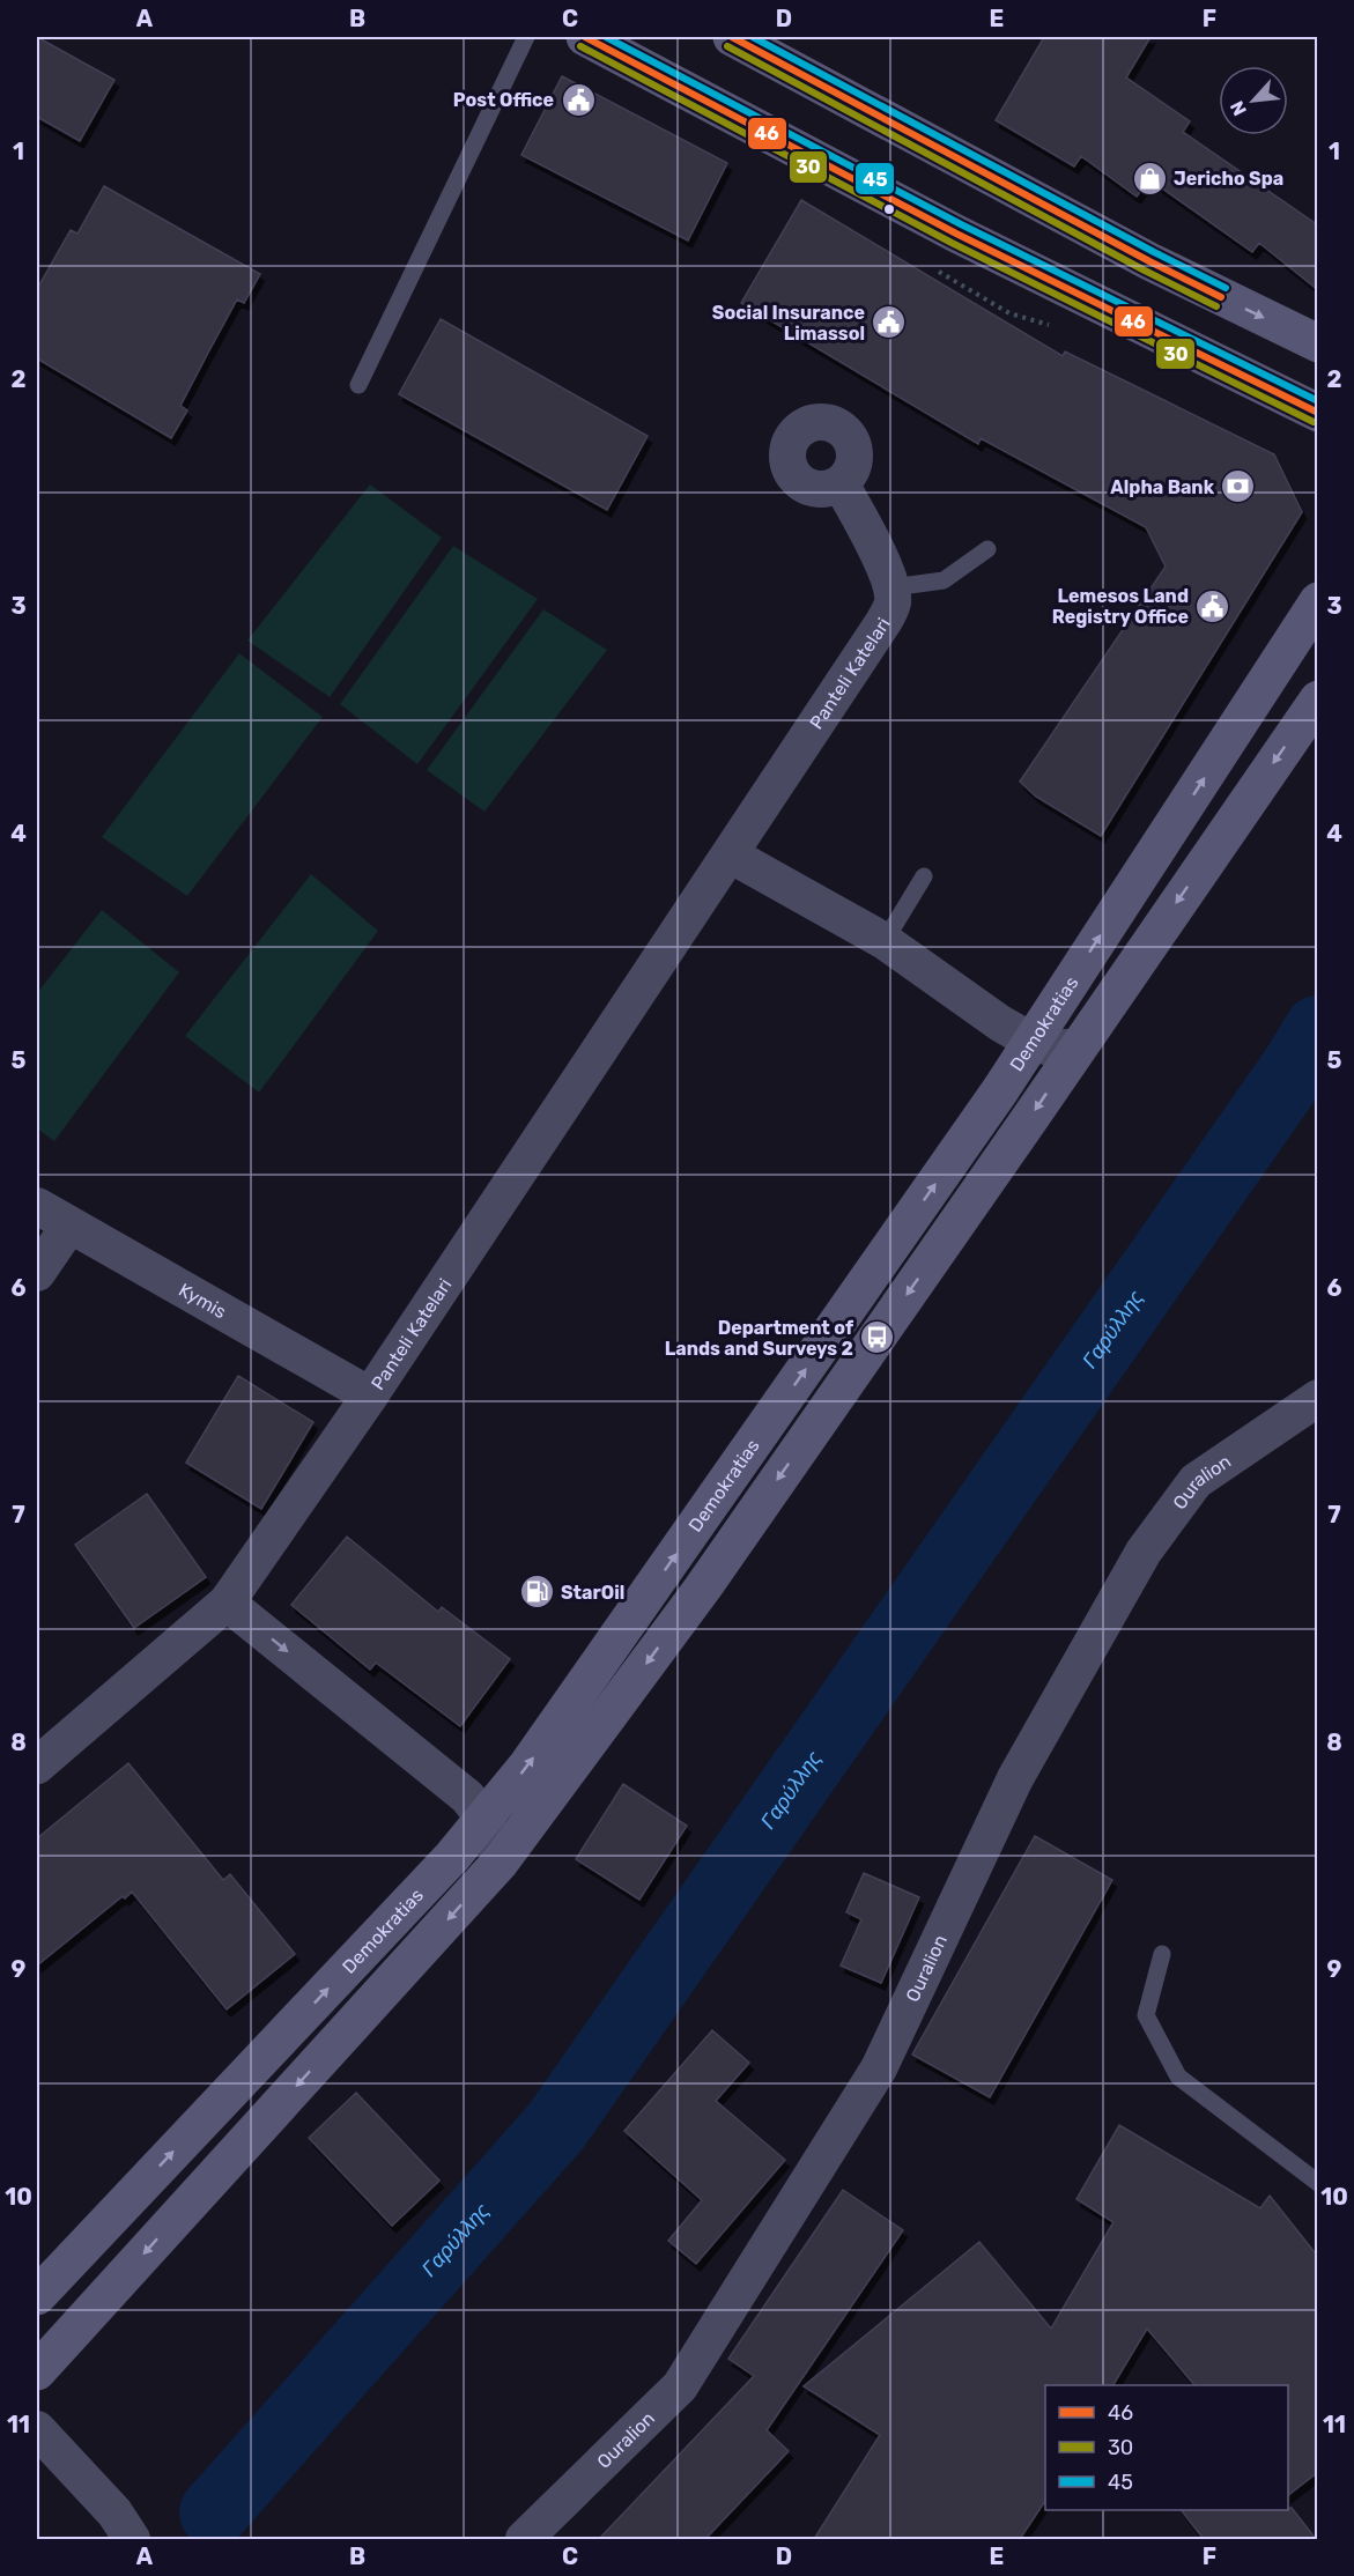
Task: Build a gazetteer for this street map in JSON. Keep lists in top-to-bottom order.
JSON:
{
  "streets": {
    "street": [
      "Panteli Katelari",
      "Demokratias",
      "Kymis",
      "Ouralion"
    ]
  },
  "crossings": [
    ["Panteli Katelari", "Kymis"]
  ],
  "water": ["Γαρύλλης"],
  "places": {
    "public building": ["Post Office", "Social Insurance Limassol", "Lemesos Land Registry Office"],
    "shop": ["Jericho Spa"],
    "bank": ["Alpha Bank"],
    "bus stop": ["Department of Lands and Surveys 2"],
    "fuel station": ["StarOil"]
  },
  "lines": ["transit line 46", "transit line 45", "transit line 30"],
  "legend": ["46", "30", "45"],
  "north": "bottom left",
  "grid": {
    "columns": [
      "A",
      "B",
      "C",
      "D",
      "E",
      "F"
    ],
    "rows": [
      "1",
      "2",
      "3",
      "4",
      "5",
      "6",
      "7",
      "8",
      "9",
      "10",
      "11"
    ]
  }
}
